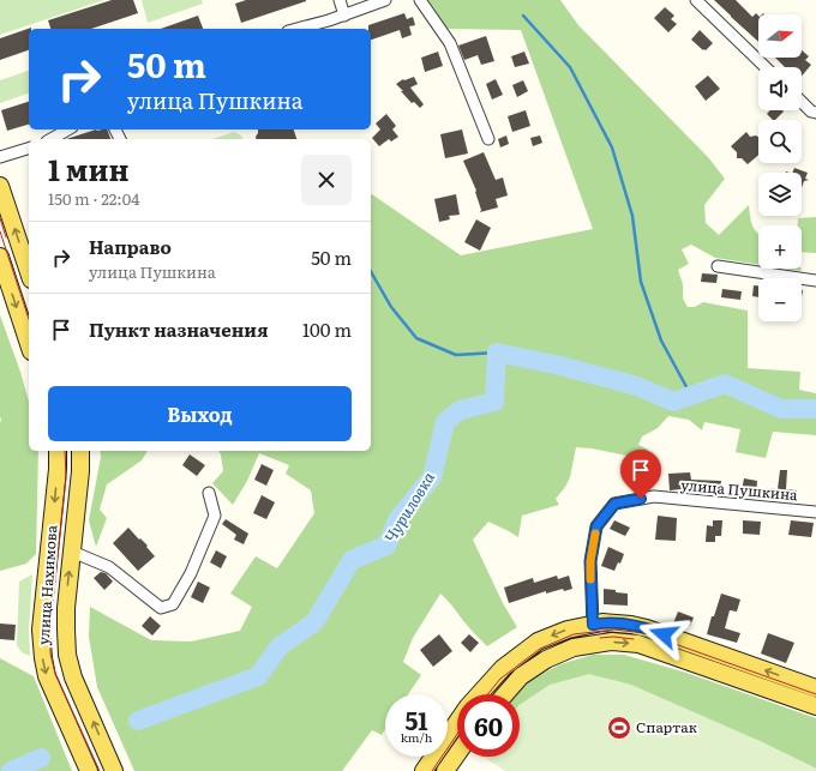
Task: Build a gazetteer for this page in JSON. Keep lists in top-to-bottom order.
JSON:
{
  "streets": {
    "main road": ["улица Нахимова"],
    "street": ["улица Пушкина"]
  },
  "water": ["Чуриловка"],
  "places": {
    "sports": ["Спартак"]
  },
  "north": "right",
  "page": {
    "map_buttons": ["+", "−"],
    "turn": ["50 m", "улица Пушкина"],
    "heading": ["1 мин", "150 m · 22:04"],
    "list": [
      {
        "name": "Направо",
        "note": "улица Пушкина",
        "value": "50 m"
      },
      {
        "name": "Пункт назначения",
        "value": "100 m"
      }
    ],
    "buttons": "Выход",
    "speed": "51 km/h",
    "limit": "60"
  }
}
